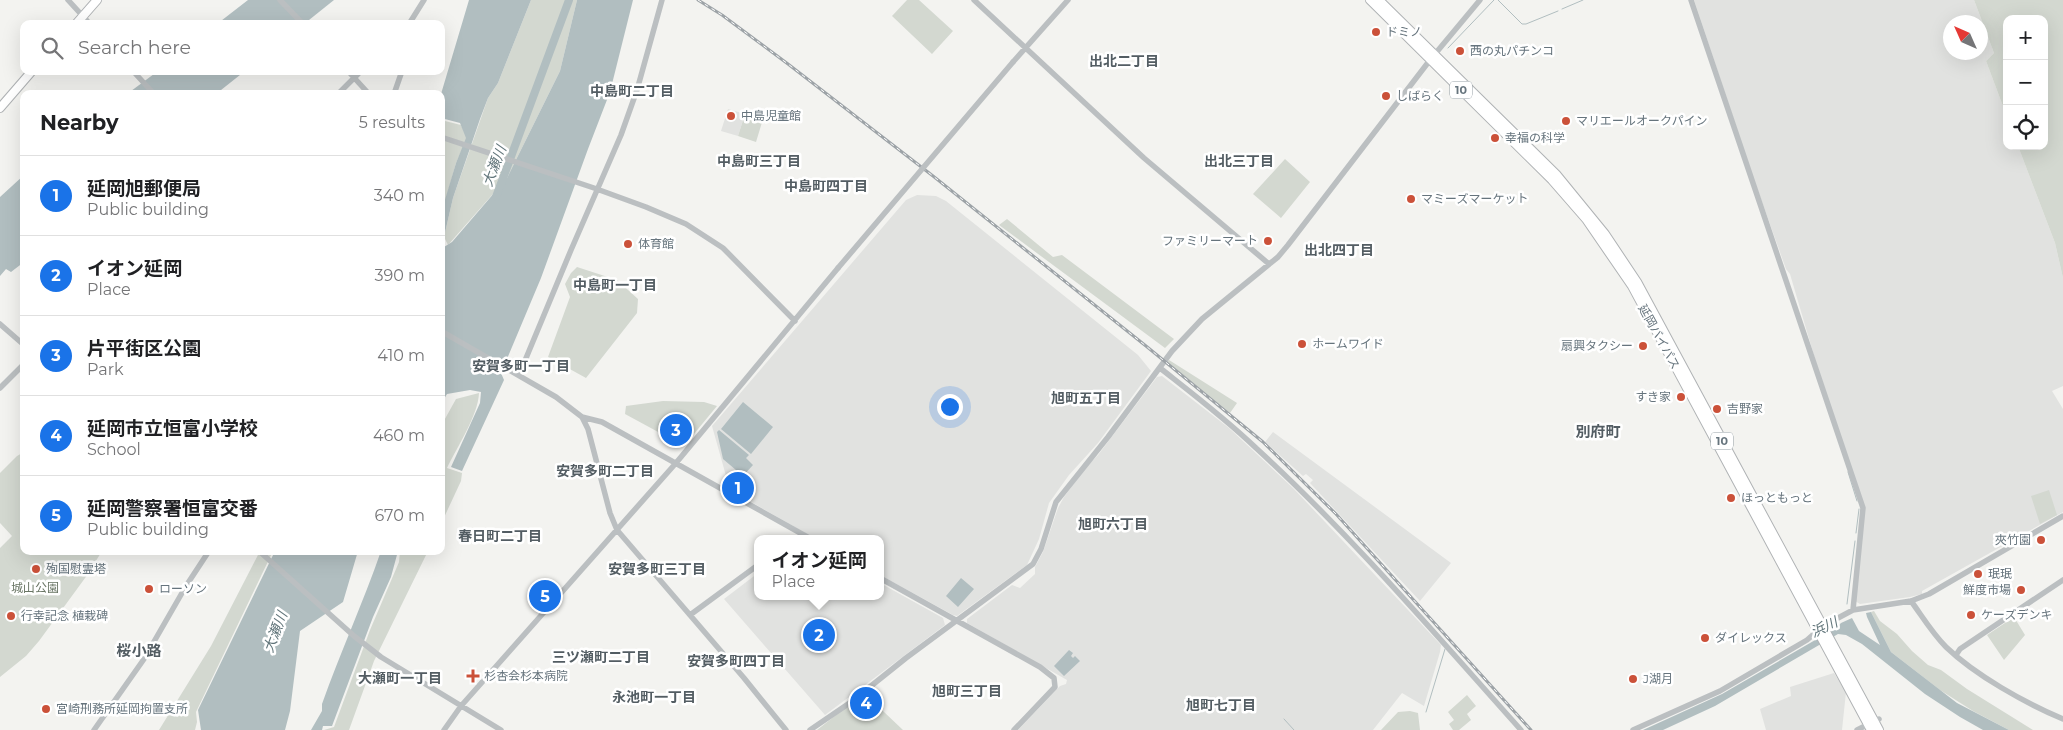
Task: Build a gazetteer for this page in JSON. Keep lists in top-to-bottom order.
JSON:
{
  "streets": {
    "highway": ["10", "延岡バイパス"]
  },
  "districts": [
    "出北二丁目",
    "中島町二丁目",
    "中島町三丁目",
    "出北三丁目",
    "中島町四丁目",
    "出北四丁目",
    "中島町一丁目",
    "安賀多町一丁目",
    "旭町五丁目",
    "別府町",
    "安賀多町二丁目",
    "旭町六丁目",
    "春日町二丁目",
    "安賀多町三丁目",
    "桜小路",
    "三ツ瀬町二丁目",
    "安賀多町四丁目",
    "大瀬町一丁目",
    "旭町三丁目",
    "永池町一丁目",
    "旭町七丁目"
  ],
  "water": ["大瀬川", "浜川"],
  "parks": ["城山公園"],
  "places": {
    "other": [
      "ドミノ",
      "西の丸パチンコ",
      "しばらく",
      "中島児童館",
      "マリエールオークパイン",
      "幸福の科学",
      "マミーズマーケット",
      "ファミリーマート",
      "体育館",
      "ホームワイド",
      "扇興タクシー",
      "すき家",
      "吉野家",
      "ほっともっと",
      "夾竹園",
      "殉国慰霊塔",
      "珉珉",
      "ローソン",
      "鮮度市場",
      "ケーズデンキ",
      "行幸記念 植栽碑",
      "ダイレックス",
      "J湖月",
      "宮崎刑務所延岡拘置支所"
    ],
    "health": ["杉杏会杉本病院"]
  },
  "north": "top left",
  "page": {
    "map_buttons": ["+", "−"],
    "search": "Search here",
    "heading": ["Nearby", "5 results"],
    "list": [
      {
        "mark": "1",
        "name": "延岡旭郵便局",
        "note": "Public building",
        "value": "340 m"
      },
      {
        "mark": "2",
        "name": "イオン延岡",
        "note": "Place",
        "value": "390 m"
      },
      {
        "mark": "3",
        "name": "片平街区公園",
        "note": "Park",
        "value": "410 m"
      },
      {
        "mark": "4",
        "name": "延岡市立恒富小学校",
        "note": "School",
        "value": "460 m"
      },
      {
        "mark": "5",
        "name": "延岡警察署恒富交番",
        "note": "Public building",
        "value": "670 m"
      }
    ],
    "pins": [
      "3",
      "1",
      "5",
      "2",
      "4"
    ],
    "popup": ["イオン延岡", "Place"]
  }
}
